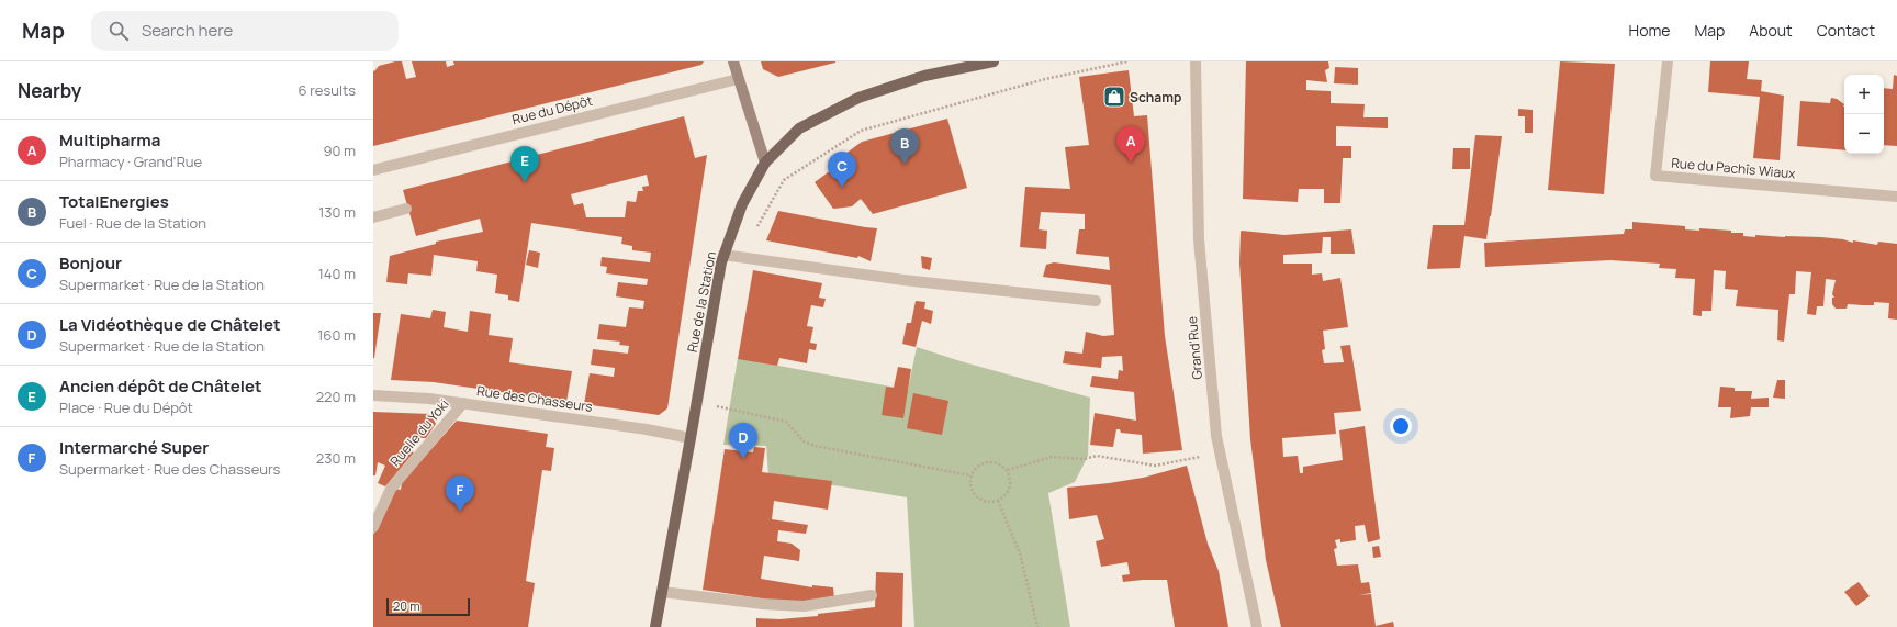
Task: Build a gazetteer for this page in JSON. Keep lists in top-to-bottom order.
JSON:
{
  "streets": {
    "main road": ["Rue de la Station"],
    "street": [
      "Rue du Dépôt",
      "Rue du Pachîs Wiaux",
      "Grand'Rue",
      "Rue des Chasseurs",
      "Ruelle du Yoki"
    ]
  },
  "crossings": [
    ["Rue de la Station", "Rue des Chasseurs"],
    ["Rue des Chasseurs", "Ruelle du Yoki"]
  ],
  "places": {
    "shop": ["Schamp"]
  },
  "scale_bar": "20 m",
  "page": {
    "header": "Map",
    "search": "Search here",
    "nav": [
      "Home",
      "Map",
      "About",
      "Contact"
    ],
    "heading": ["Nearby", "6 results"],
    "map_buttons": ["+", "−"],
    "list": [
      {
        "mark": "A",
        "name": "Multipharma",
        "note": "Pharmacy · Grand'Rue",
        "value": "90 m"
      },
      {
        "mark": "B",
        "name": "TotalEnergies",
        "note": "Fuel · Rue de la Station",
        "value": "130 m"
      },
      {
        "mark": "C",
        "name": "Bonjour",
        "note": "Supermarket · Rue de la Station",
        "value": "140 m"
      },
      {
        "mark": "D",
        "name": "La Vidéothèque de Châtelet",
        "note": "Supermarket · Rue de la Station",
        "value": "160 m"
      },
      {
        "mark": "E",
        "name": "Ancien dépôt de Châtelet",
        "note": "Place · Rue du Dépôt",
        "value": "220 m"
      },
      {
        "mark": "F",
        "name": "Intermarché Super",
        "note": "Supermarket · Rue des Chasseurs",
        "value": "230 m"
      }
    ],
    "pins": [
      "A",
      "B",
      "E",
      "C",
      "D",
      "F"
    ],
    "scale": "20 m"
  }
}
